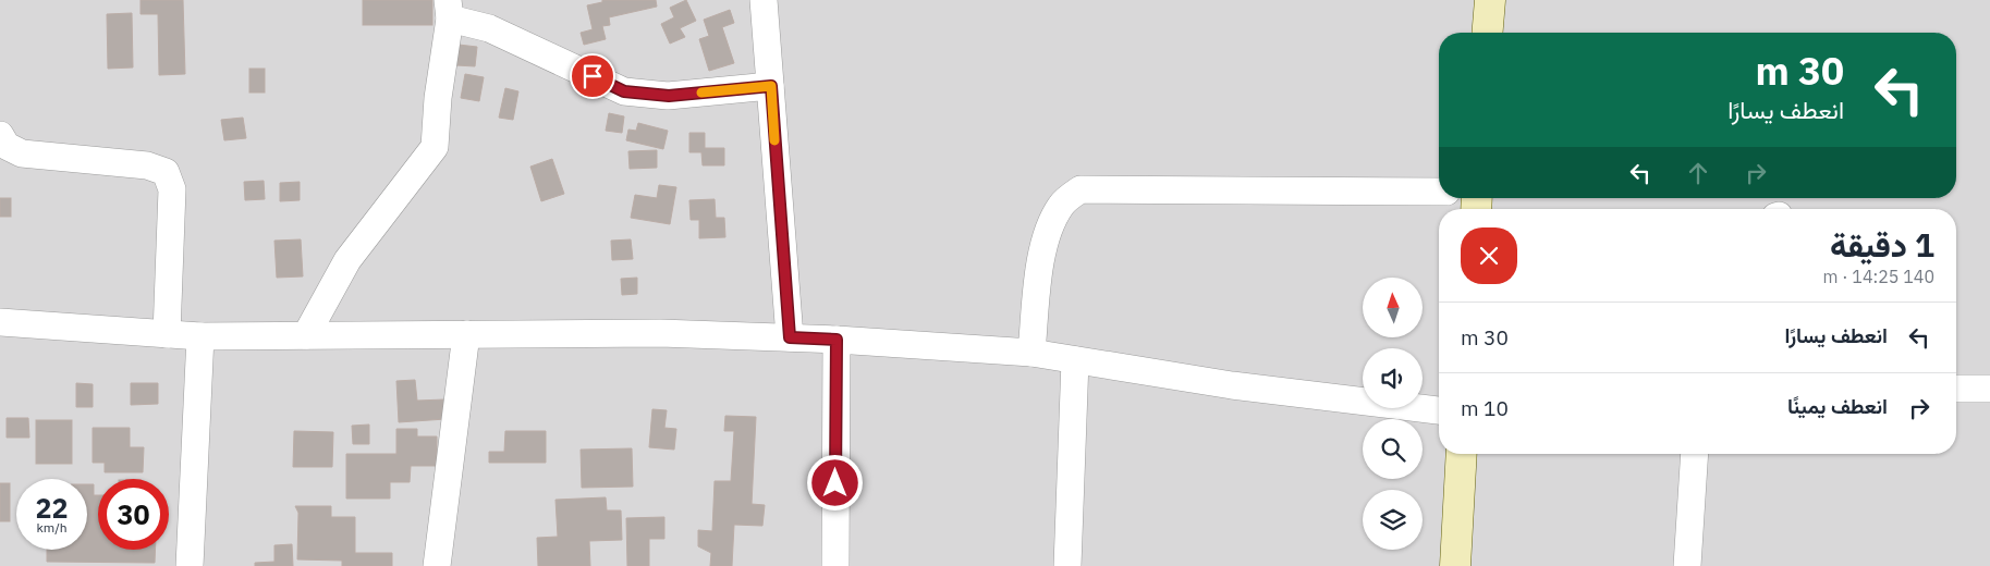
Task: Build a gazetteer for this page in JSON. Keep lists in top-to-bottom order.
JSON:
{
  "north": "top",
  "page": {
    "turn": ["30 m", "انعطف يسارًا"],
    "heading": ["1 دقيقة", "140 m · 14:25"],
    "list": [
      {
        "name": "انعطف يسارًا",
        "value": "30 m"
      },
      {
        "name": "انعطف يمينًا",
        "value": "10 m"
      }
    ],
    "speed": "22 km/h",
    "limit": "30"
  }
}
